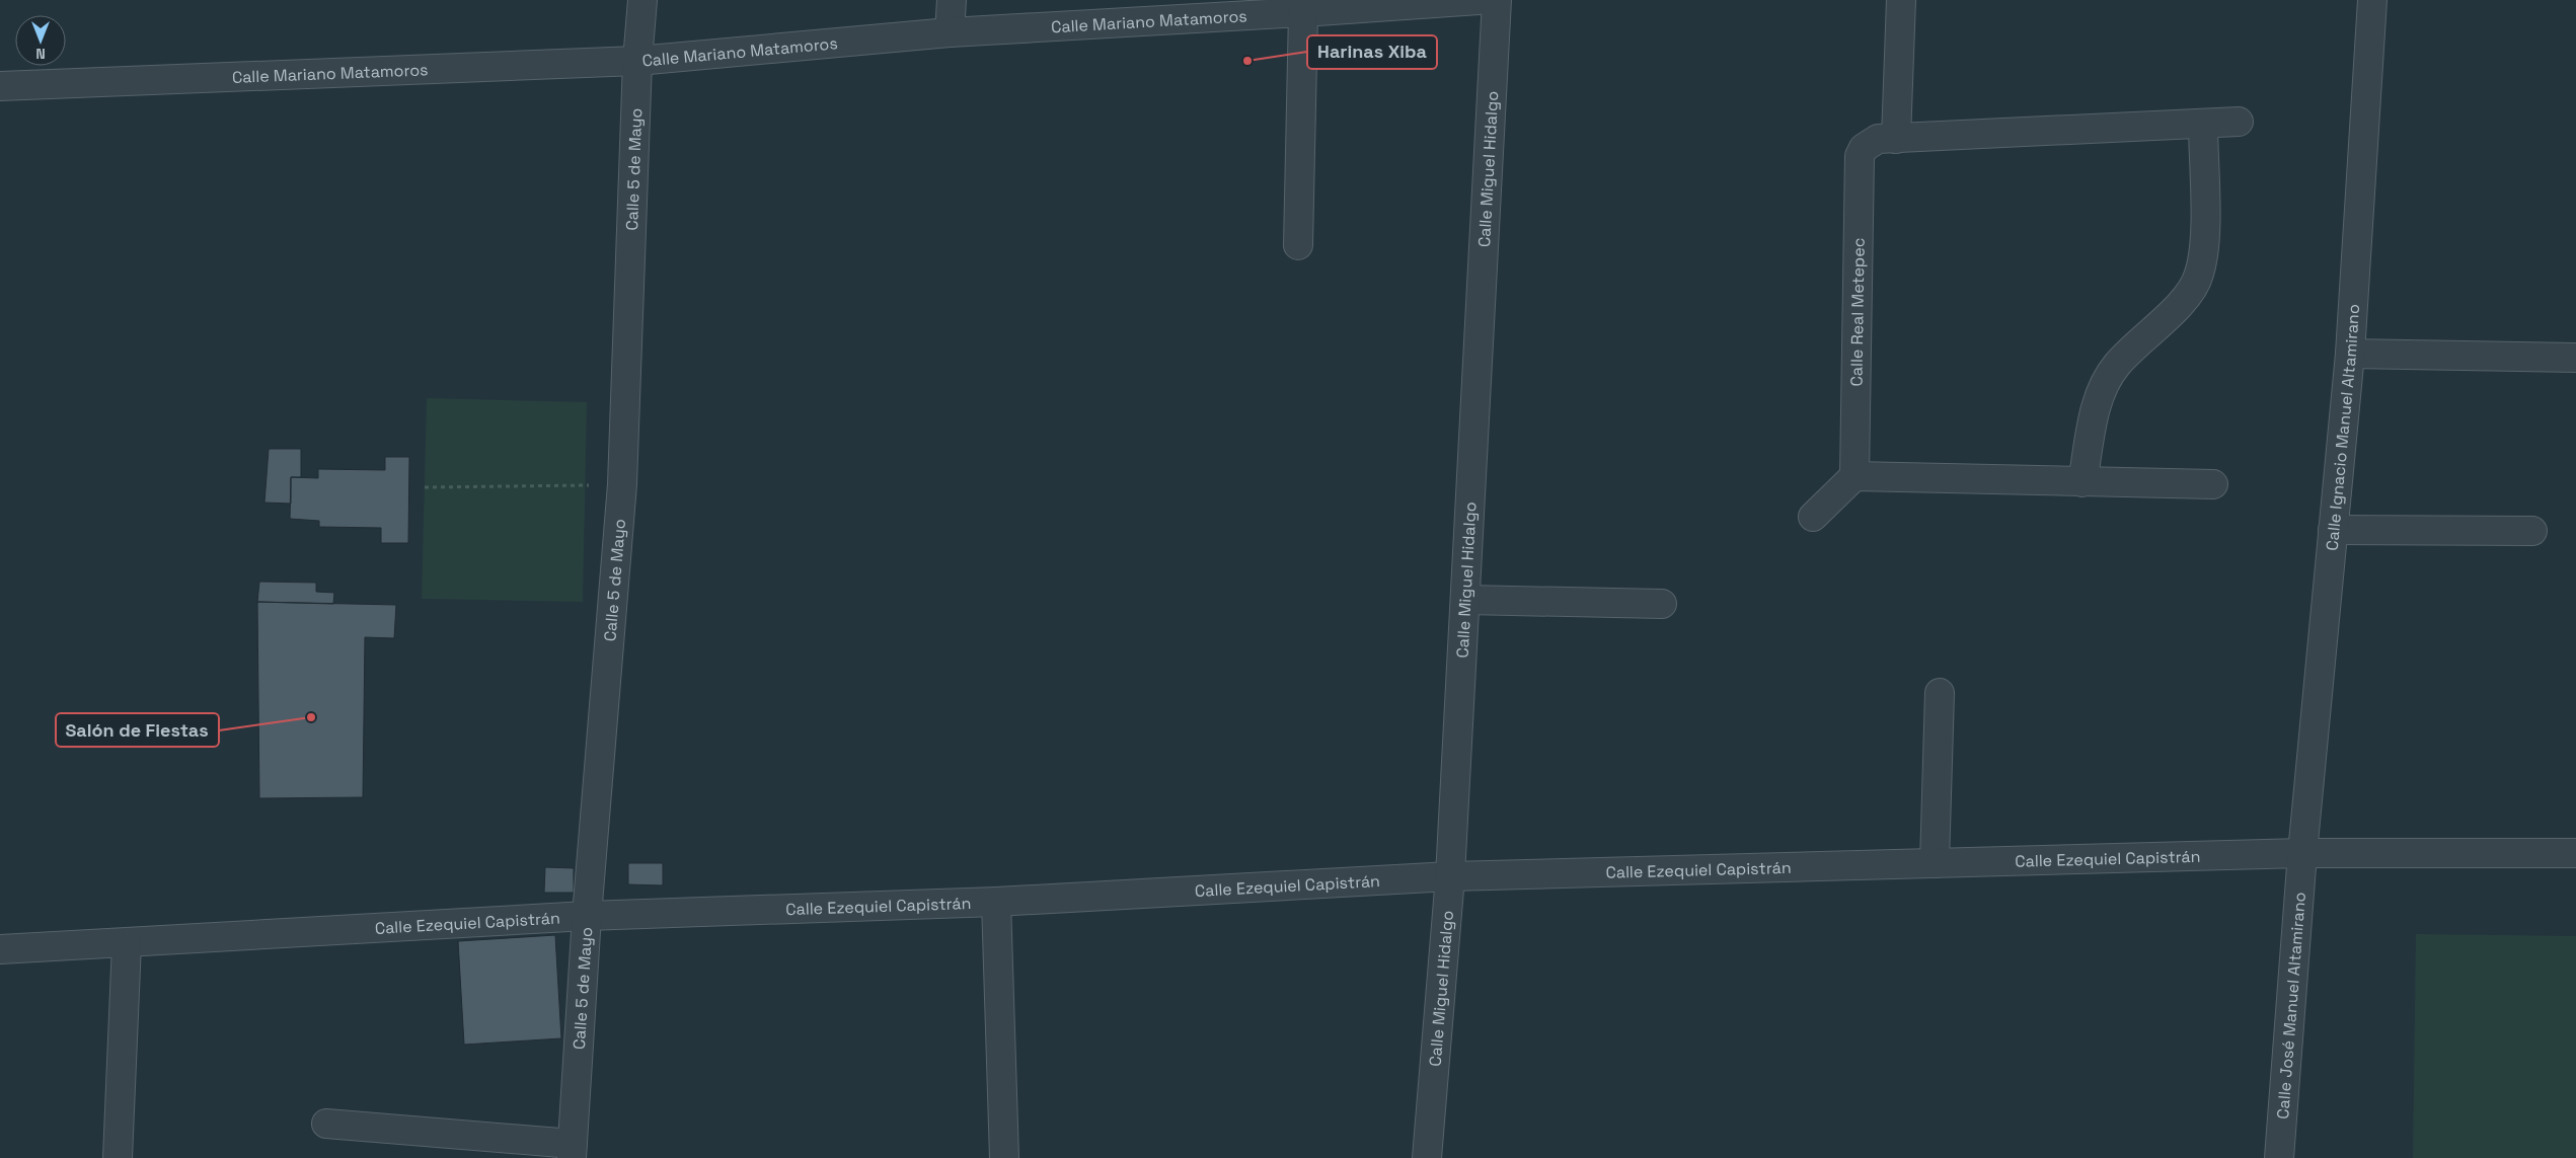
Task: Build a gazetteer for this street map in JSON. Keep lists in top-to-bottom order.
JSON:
{
  "streets": {
    "street": [
      "Calle Mariano Matamoros",
      "Calle 5 de Mayo",
      "Calle Miguel Hidalgo",
      "Calle Real Metepec",
      "Calle Ignacio Manuel Altamirano",
      "Calle Ezequiel Capistrán",
      "Calle José Manuel Altamirano"
    ]
  },
  "crossings": [
    ["Calle Mariano Matamoros", "Calle 5 de Mayo"],
    ["Calle 5 de Mayo", "Calle Ezequiel Capistrán"],
    ["Calle Miguel Hidalgo", "Calle Ezequiel Capistrán"],
    ["Calle Ignacio Manuel Altamirano", "Calle Ezequiel Capistrán"],
    ["Calle Ignacio Manuel Altamirano", "Calle José Manuel Altamirano"],
    ["Calle Ezequiel Capistrán", "Calle José Manuel Altamirano"]
  ],
  "places": ["Harinas Xiba", "Salón de Fiestas"],
  "north": "bottom"
}
